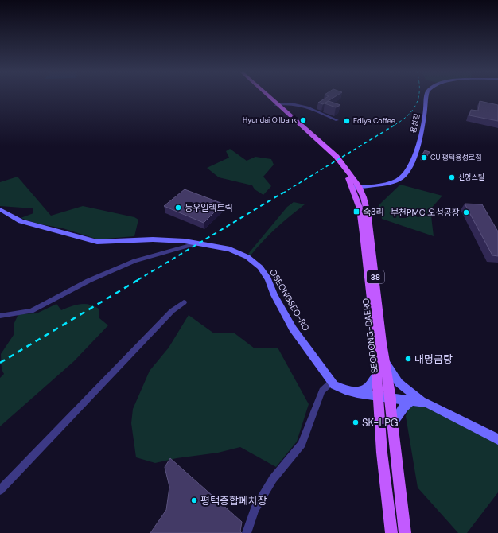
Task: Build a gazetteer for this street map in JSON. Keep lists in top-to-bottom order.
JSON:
{
  "streets": {
    "main road": ["38", "SEODONG-DAERO"],
    "street": ["용성길", "OSEONGSEO-RO"]
  },
  "crossings": [
    ["용성길", "SEODONG-DAERO"],
    ["OSEONGSEO-RO", "SEODONG-DAERO"]
  ],
  "places": {
    "other": [
      "Hyundai Oilbank",
      "Ediya Coffee",
      "CU 평택용성로점",
      "신영스틸",
      "동우일렉트릭",
      "부천PMC 오성공장",
      "대명곰탕",
      "SK-LPG",
      "평택종합폐차장"
    ],
    "transit": ["죽3리"]
  }
}
